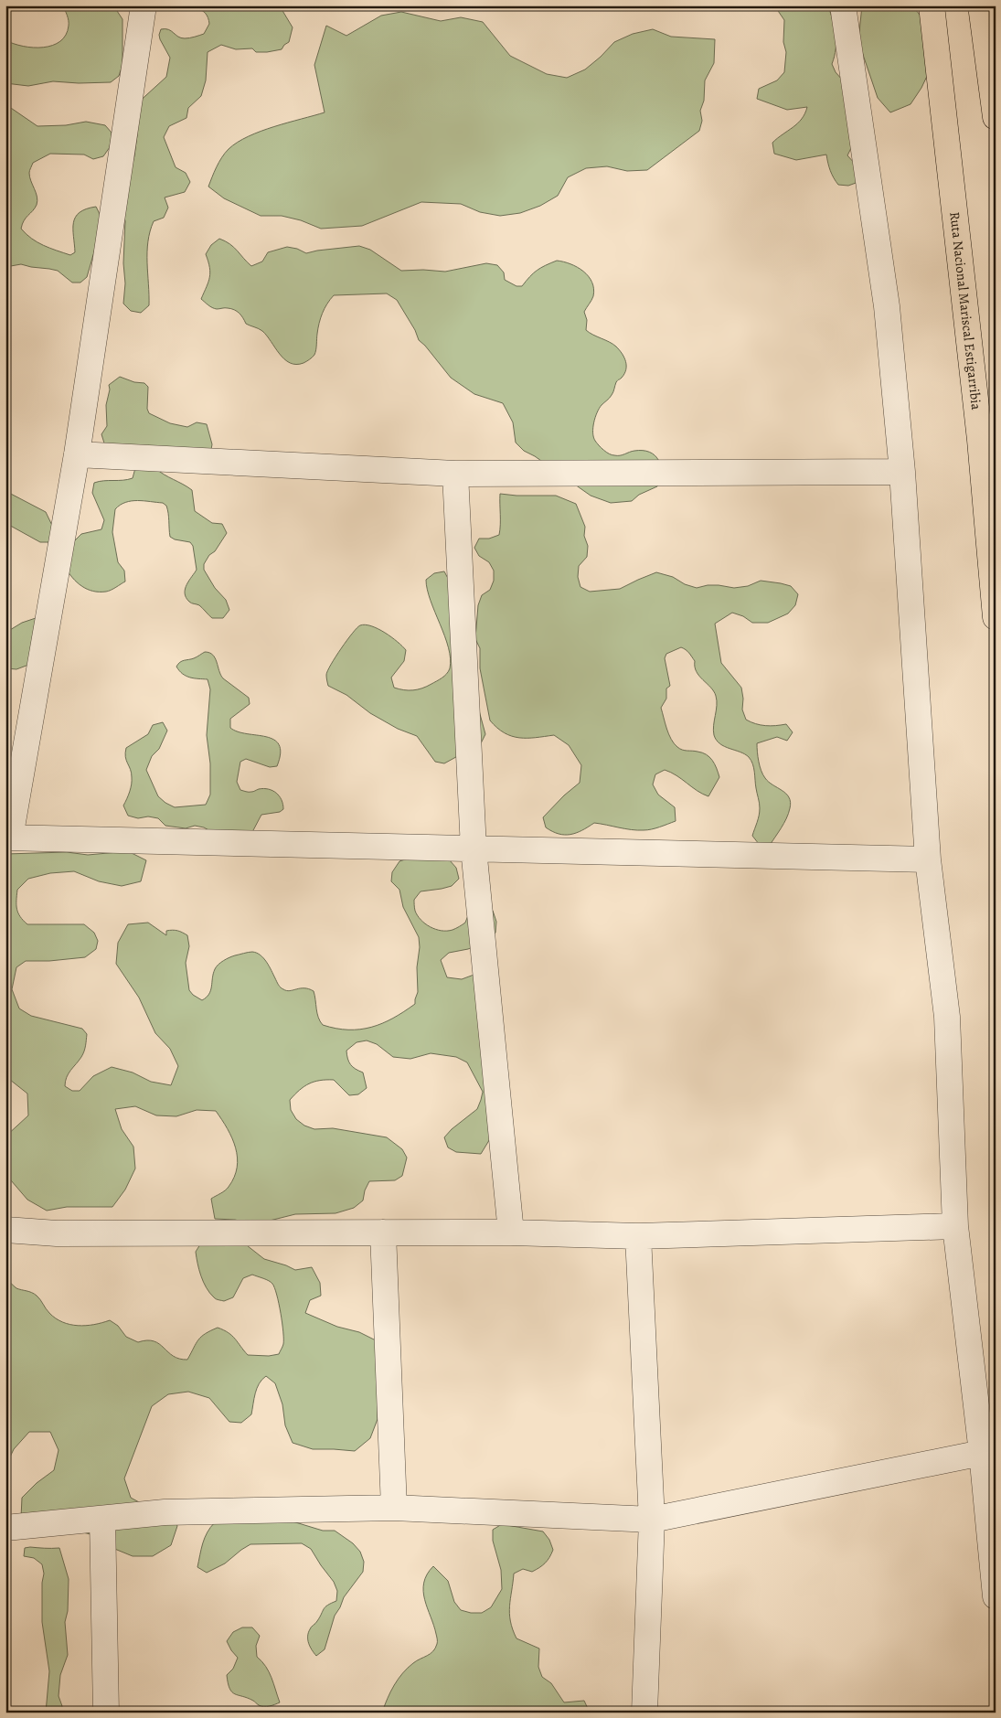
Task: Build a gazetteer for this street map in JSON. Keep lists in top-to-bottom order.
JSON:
{
  "streets": {
    "highway": ["Ruta Nacional Mariscal Estigarribia"]
  }
}
